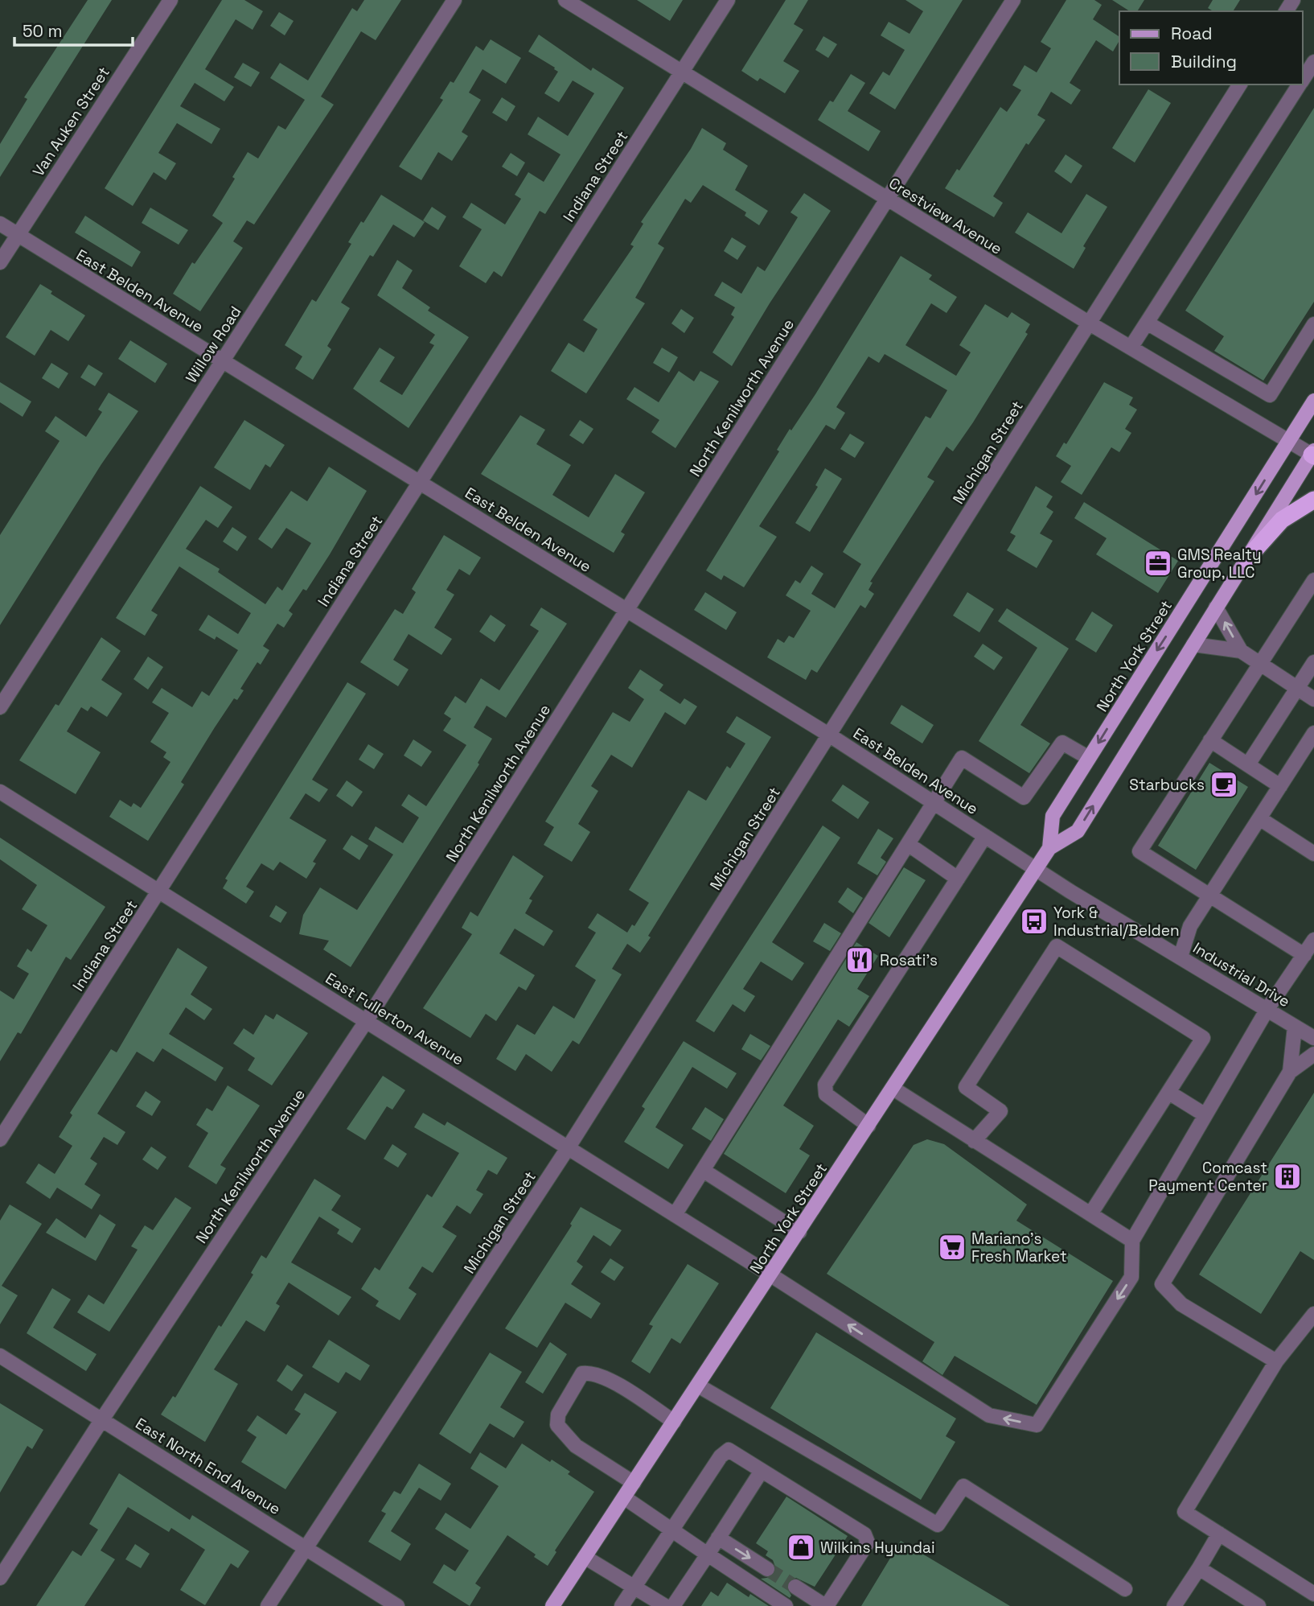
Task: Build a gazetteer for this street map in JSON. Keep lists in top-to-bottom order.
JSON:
{
  "streets": {
    "main road": ["North York Street"],
    "street": [
      "Van Auken Street",
      "Indiana Street",
      "Crestview Avenue",
      "East Belden Avenue",
      "Willow Road",
      "North Kenilworth Avenue",
      "Michigan Street",
      "Industrial Drive",
      "East Fullerton Avenue",
      "East North End Avenue"
    ]
  },
  "crossings": [
    ["Van Auken Street", "East Belden Avenue"],
    ["Indiana Street", "Crestview Avenue"],
    ["Indiana Street", "East Belden Avenue"],
    ["Indiana Street", "East Fullerton Avenue"],
    ["Crestview Avenue", "North Kenilworth Avenue"],
    ["Crestview Avenue", "Michigan Street"],
    ["Crestview Avenue", "North York Street"],
    ["East Belden Avenue", "Willow Road"],
    ["East Belden Avenue", "North Kenilworth Avenue"],
    ["East Belden Avenue", "Michigan Street"],
    ["East Belden Avenue", "North York Street"],
    ["East Belden Avenue", "Industrial Drive"],
    ["North Kenilworth Avenue", "East Fullerton Avenue"],
    ["North Kenilworth Avenue", "East North End Avenue"],
    ["Michigan Street", "East Fullerton Avenue"],
    ["Michigan Street", "East North End Avenue"],
    ["North York Street", "Industrial Drive"],
    ["North York Street", "East Fullerton Avenue"]
  ],
  "places": {
    "office": ["GMS Realty Group, LLC"],
    "cafe": ["Starbucks"],
    "bus stop": ["York & Industrial/Belden"],
    "restaurant": ["Rosati's"],
    "building": ["Comcast Payment Center"],
    "supermarket": ["Mariano's Fresh Market"],
    "shop": ["Wilkins Hyundai"]
  },
  "legend": ["Road", "Building"],
  "scale_bar": "50 m"
}
